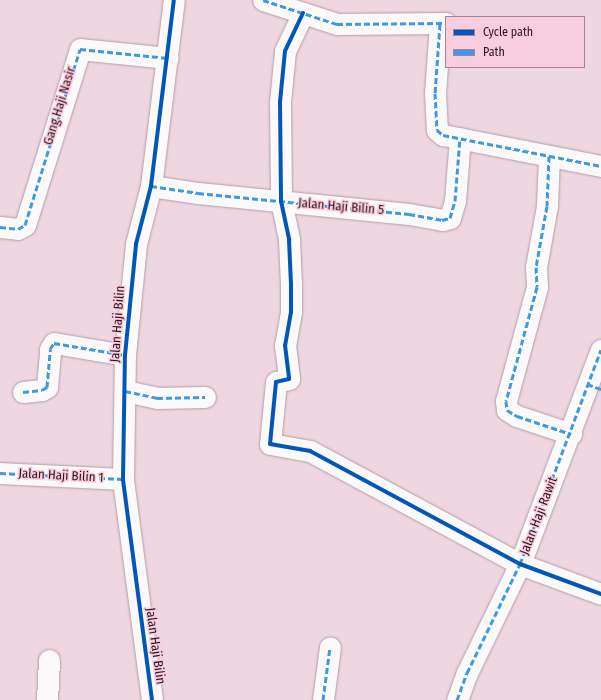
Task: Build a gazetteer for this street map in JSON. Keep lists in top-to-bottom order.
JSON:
{
  "streets": {
    "street": [
      "Gang Haji Nasir",
      "Jalan Haji Bilin 5",
      "Jalan Haji Bilin",
      "Jalan Haji Bilin 1",
      "Jalan Haji Rawit"
    ]
  },
  "crossings": [
    ["Gang Haji Nasir", "Jalan Haji Bilin"],
    ["Jalan Haji Bilin 5", "Jalan Haji Bilin"],
    ["Jalan Haji Bilin", "Jalan Haji Bilin 1"]
  ],
  "legend": ["Cycle path", "Path"]
}
